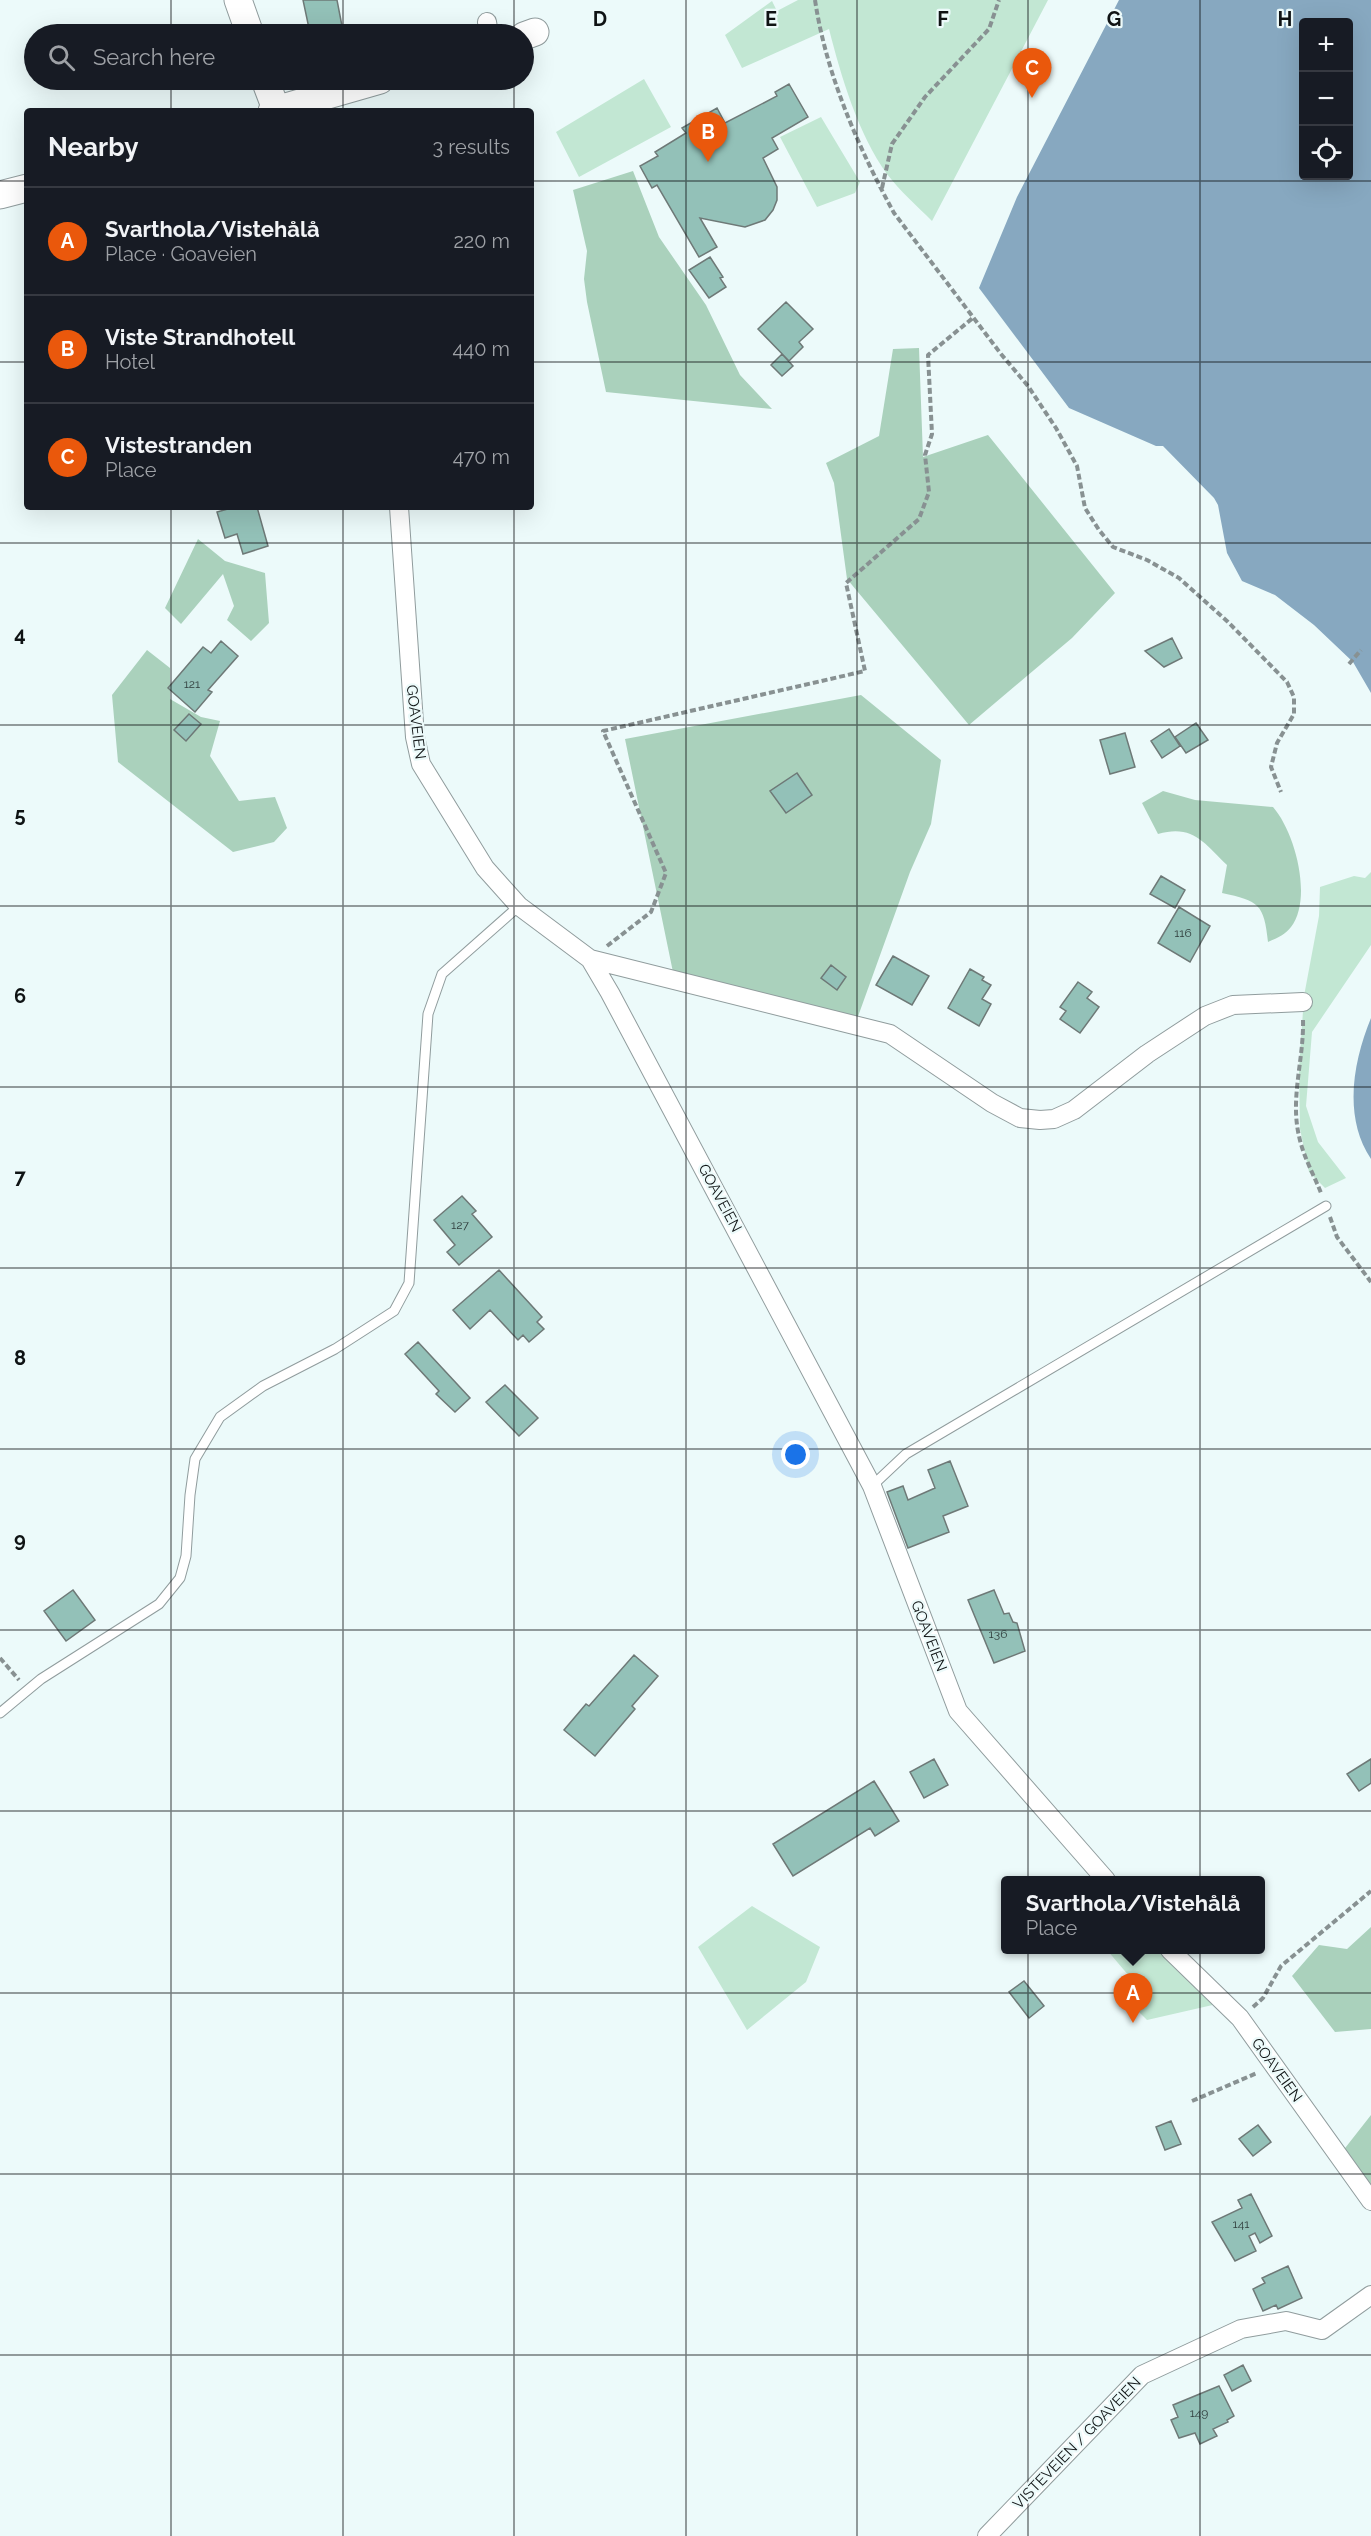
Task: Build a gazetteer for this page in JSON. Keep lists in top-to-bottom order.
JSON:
{
  "streets": {
    "street": ["GOAVEIEN", "VISTEVEIEN / GOAVEIEN"]
  },
  "house_numbers": [
    "121",
    "116",
    "127",
    "136",
    "141",
    "149"
  ],
  "page": {
    "map_buttons": ["+", "−"],
    "search": "Search here",
    "pins": ["C", "B", "A"],
    "heading": ["Nearby", "3 results"],
    "list": [
      {
        "mark": "A",
        "name": "Svarthola/Vistehålå",
        "note": "Place · Goaveien",
        "value": "220 m"
      },
      {
        "mark": "B",
        "name": "Viste Strandhotell",
        "note": "Hotel",
        "value": "440 m"
      },
      {
        "mark": "C",
        "name": "Vistestranden",
        "note": "Place",
        "value": "470 m"
      }
    ],
    "popup": ["Svarthola/Vistehålå", "Place"]
  },
  "grid": {
    "columns": [
      "D",
      "E",
      "F",
      "G",
      "H"
    ],
    "rows": [
      "4",
      "5",
      "6",
      "7",
      "8",
      "9"
    ]
  }
}
